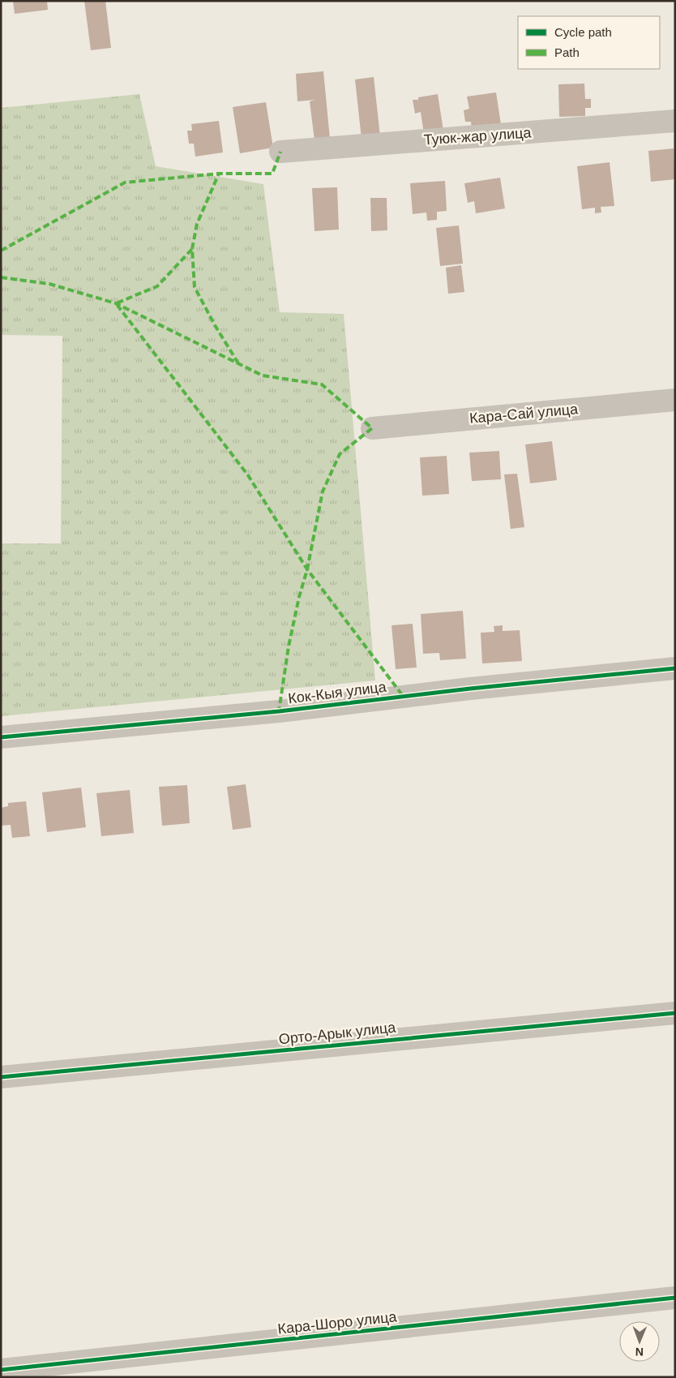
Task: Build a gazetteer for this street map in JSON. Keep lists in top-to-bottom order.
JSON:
{
  "streets": {
    "street": [
      "Туюк-жар улица",
      "Кара-Сай улица",
      "Кок-Кыя улица",
      "Орто-Арык улица",
      "Кара-Шоро улица"
    ]
  },
  "legend": ["Cycle path", "Path"],
  "north": "bottom"
}
